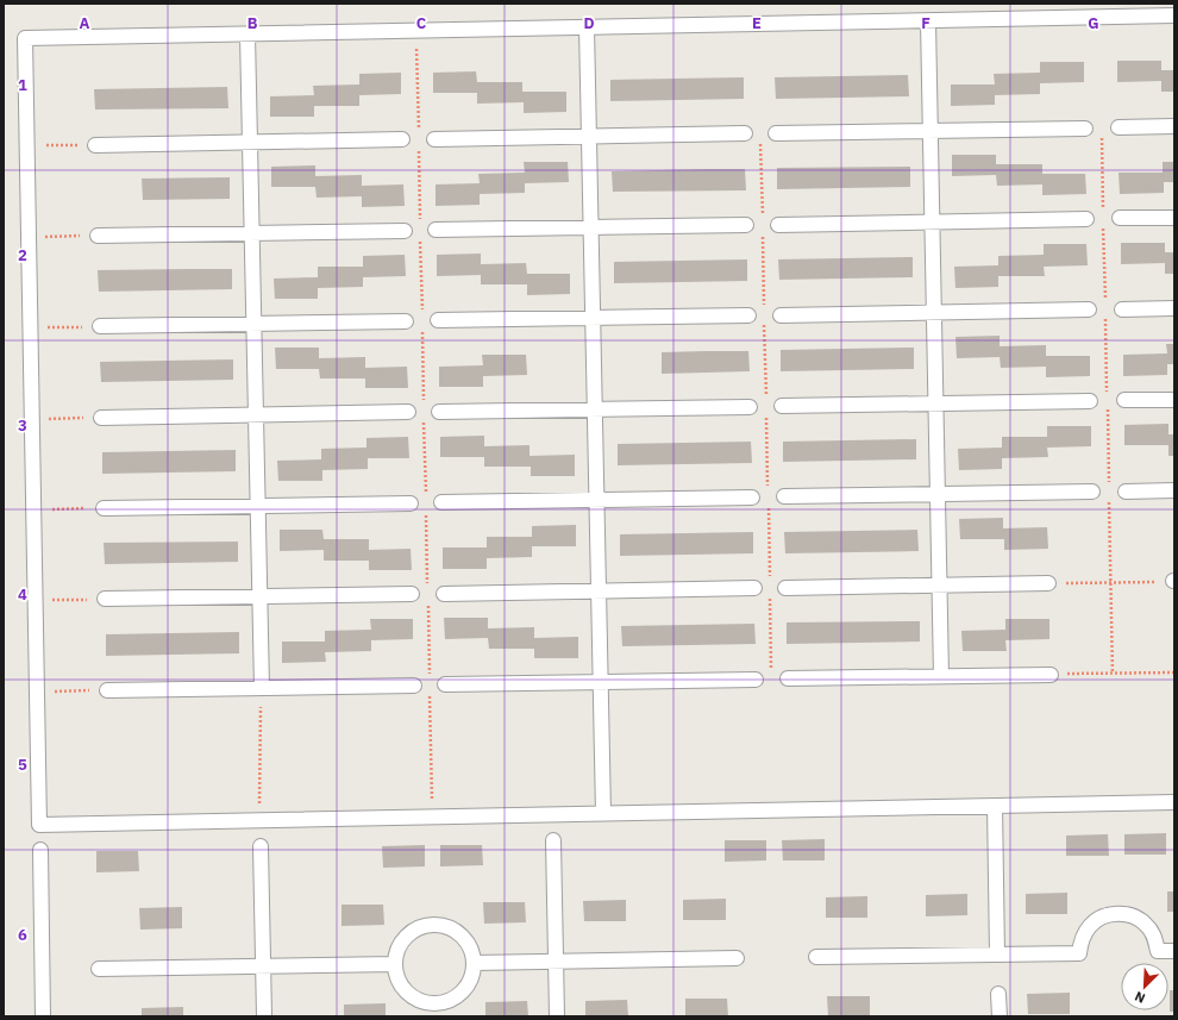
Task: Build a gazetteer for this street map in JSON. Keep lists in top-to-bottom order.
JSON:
{
  "north": "bottom left",
  "grid": {
    "columns": [
      "A",
      "B",
      "C",
      "D",
      "E",
      "F",
      "G"
    ],
    "rows": [
      "1",
      "2",
      "3",
      "4",
      "5",
      "6"
    ]
  }
}
